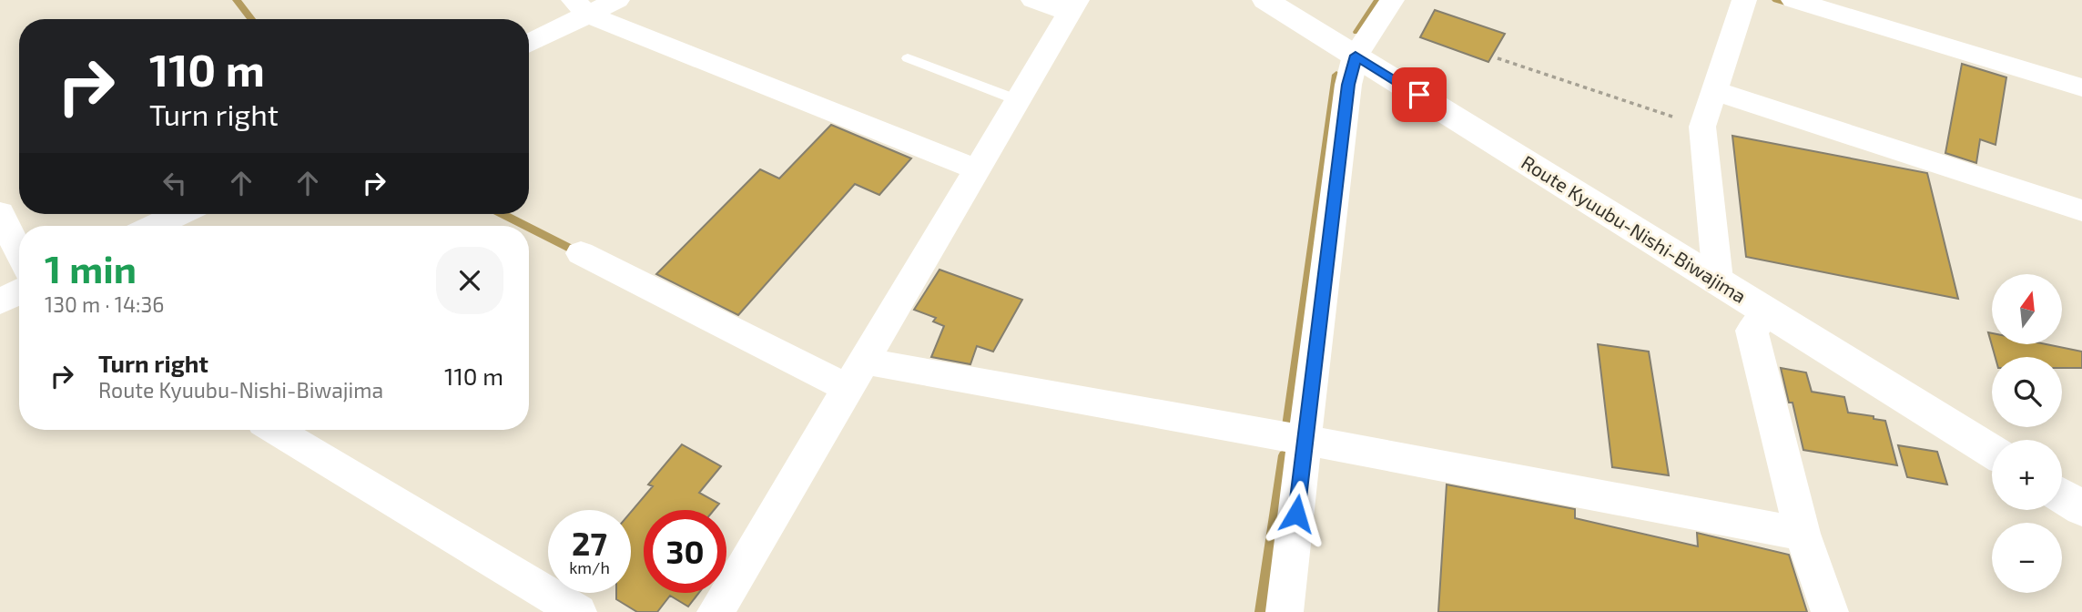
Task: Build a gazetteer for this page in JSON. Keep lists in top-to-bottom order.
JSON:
{
  "streets": {
    "main road": ["Route Kyuubu-Nishi-Biwajima"]
  },
  "north": "top",
  "page": {
    "turn": ["110 m", "Turn right"],
    "heading": ["1 min", "130 m · 14:36"],
    "map_buttons": ["+", "−"],
    "list": [
      {
        "name": "Turn right",
        "note": "Route Kyuubu-Nishi-Biwajima",
        "value": "110 m"
      }
    ],
    "speed": "27 km/h",
    "limit": "30"
  }
}
